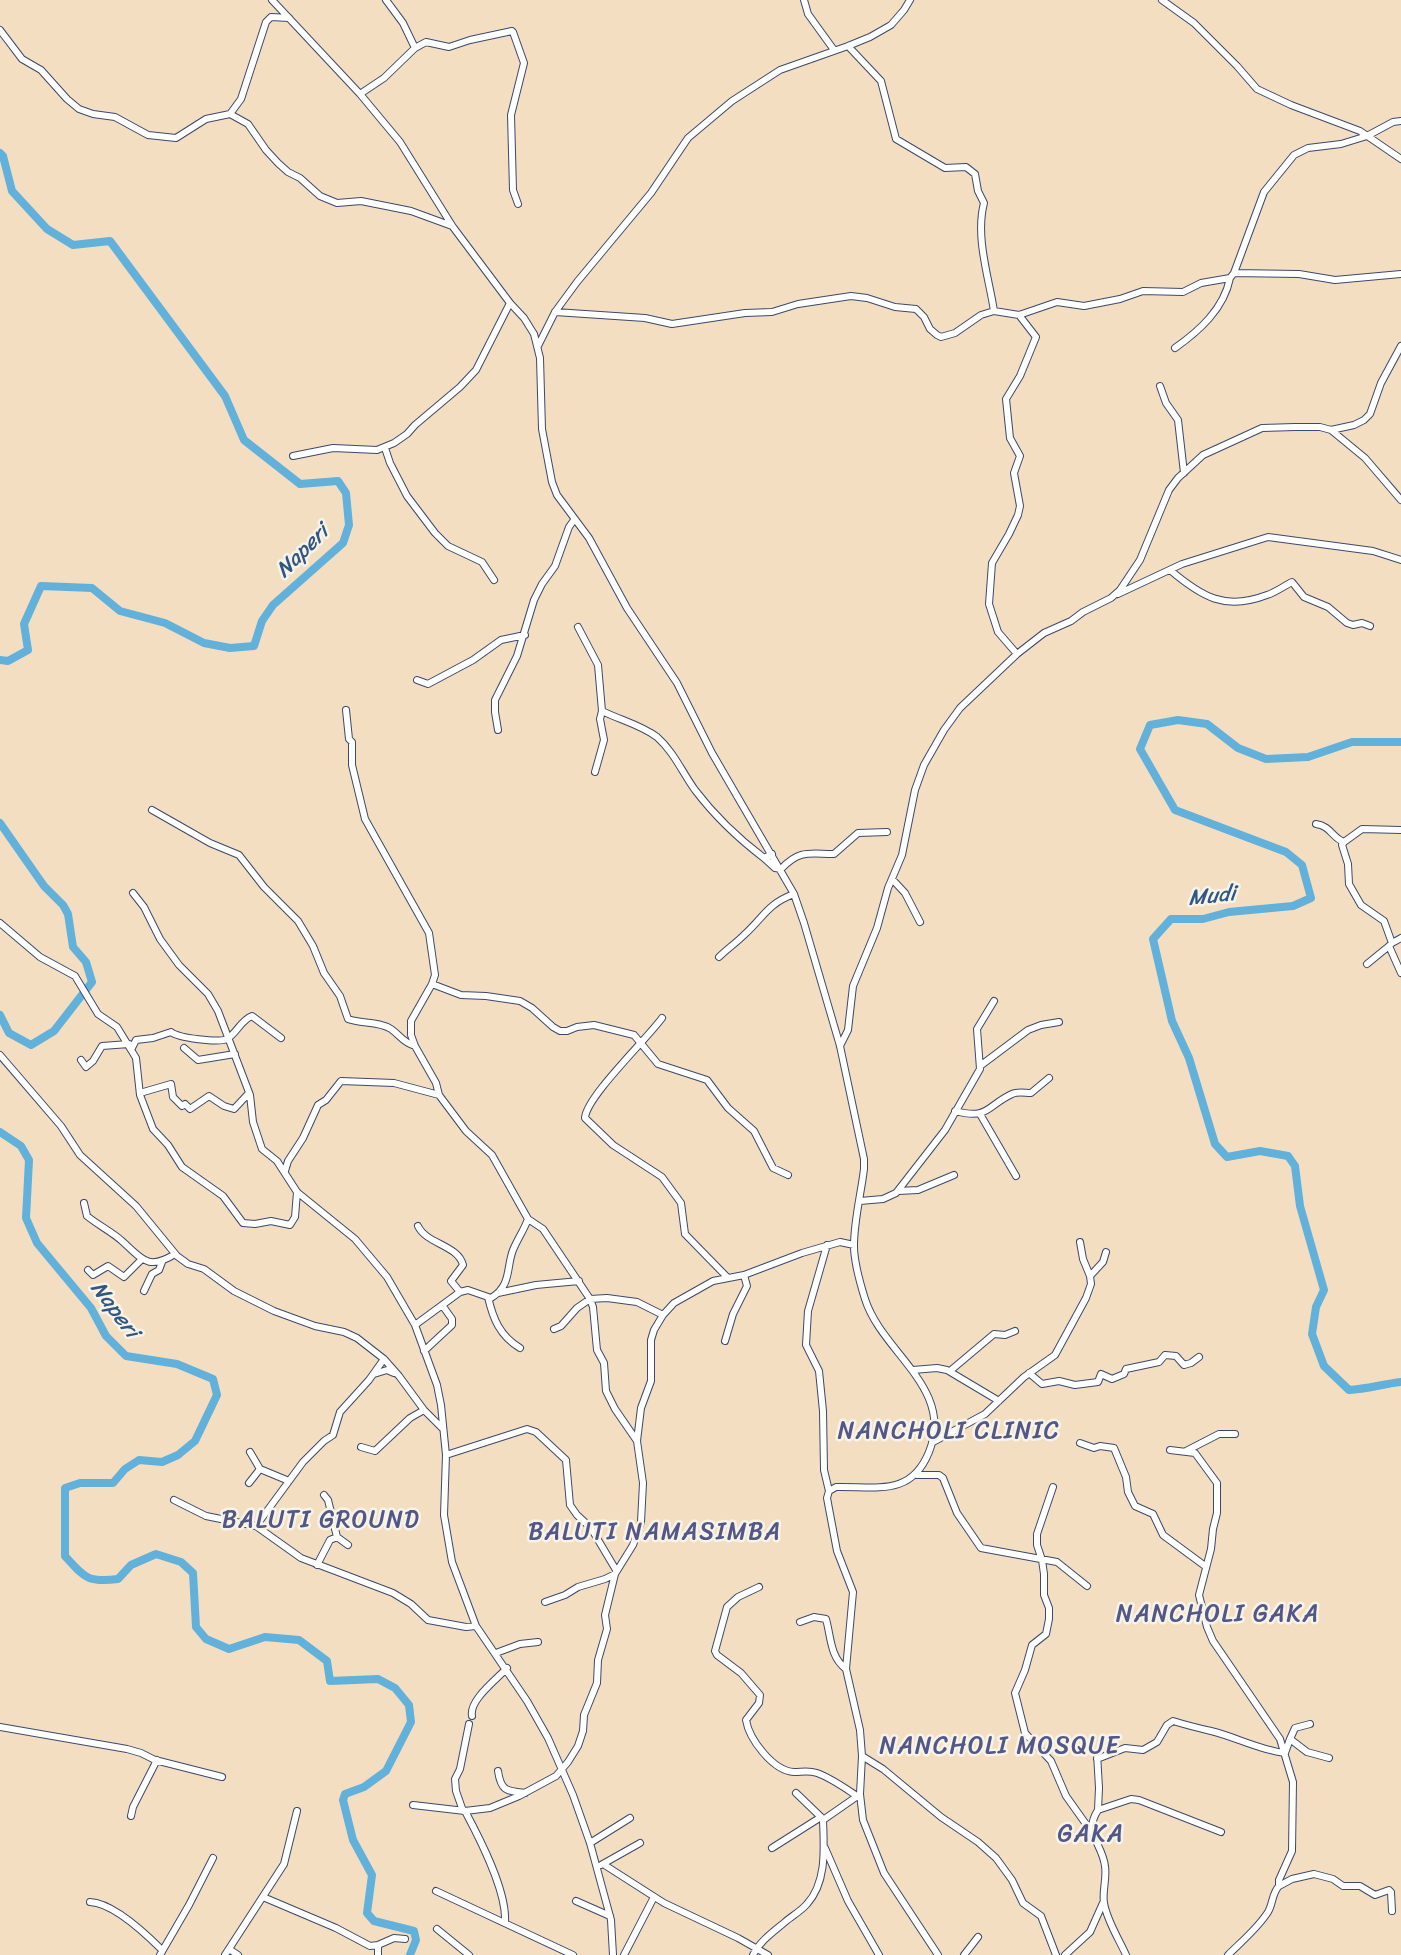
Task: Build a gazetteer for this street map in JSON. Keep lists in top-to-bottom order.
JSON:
{
  "districts": [
    "NANCHOLI CLINIC",
    "BALUTI GROUND",
    "BALUTI NAMASIMBA",
    "NANCHOLI GAKA",
    "NANCHOLI MOSQUE",
    "GAKA"
  ],
  "water": ["Naperi", "Mudi"]
}
